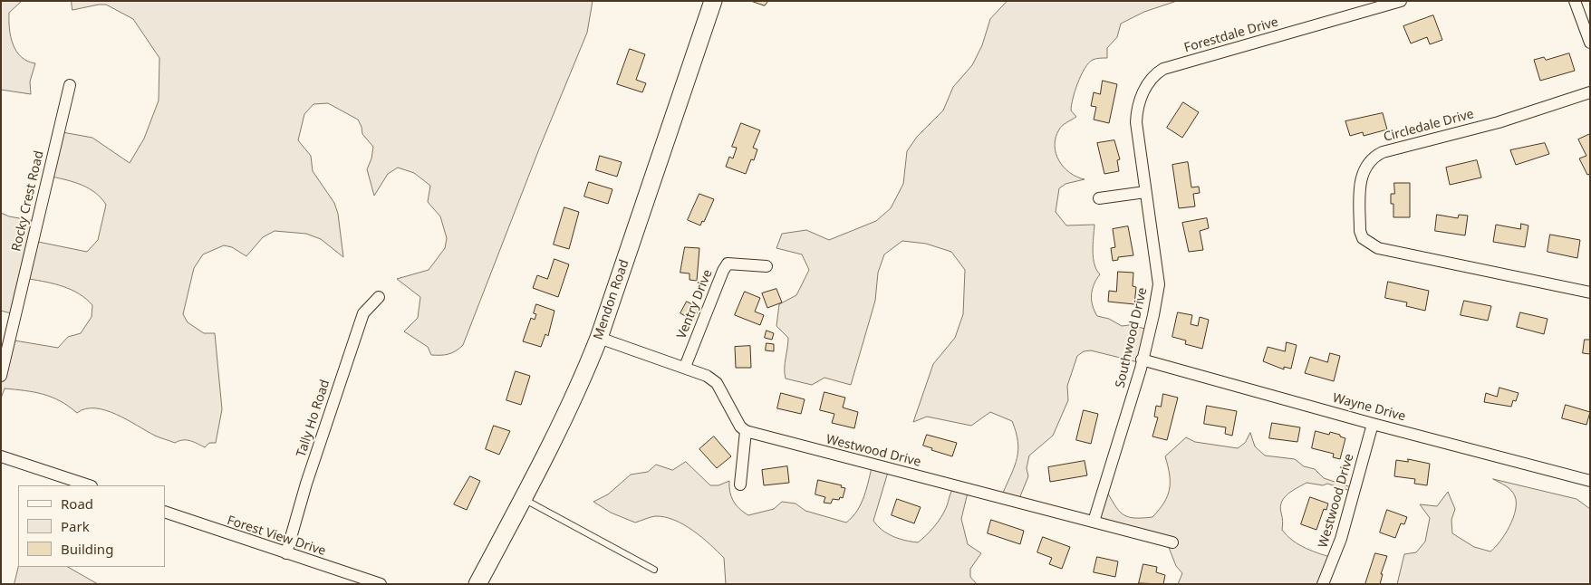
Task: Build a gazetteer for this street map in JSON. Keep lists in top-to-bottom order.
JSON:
{
  "streets": {
    "main road": ["Mendon Road"],
    "street": [
      "Forestdale Drive",
      "Circledale Drive",
      "Rocky Crest Road",
      "Ventry Drive",
      "Southwood Drive",
      "Wayne Drive",
      "Tally Ho Road",
      "Westwood Drive",
      "Forest View Drive"
    ]
  },
  "crossings": [
    ["Forestdale Drive", "Southwood Drive"],
    ["Southwood Drive", "Wayne Drive"],
    ["Southwood Drive", "Westwood Drive"],
    ["Wayne Drive", "Westwood Drive"],
    ["Tally Ho Road", "Forest View Drive"]
  ],
  "legend": ["Road", "Park", "Building"]
}
